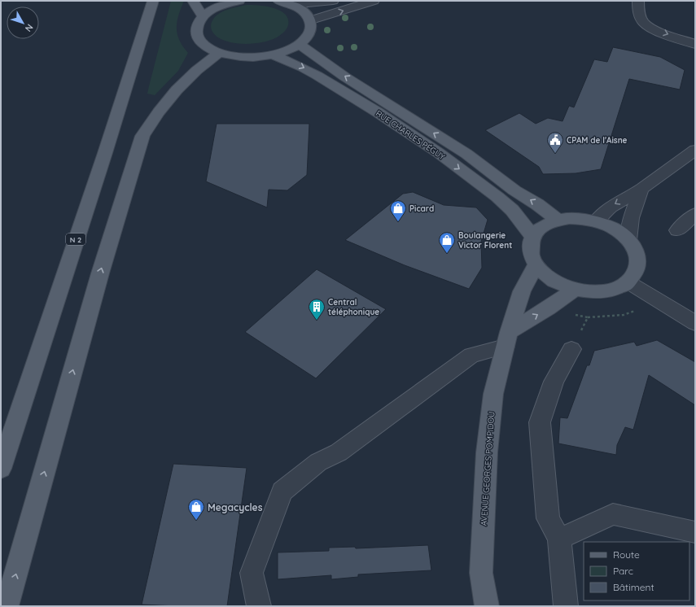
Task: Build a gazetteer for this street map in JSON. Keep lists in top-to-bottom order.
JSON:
{
  "streets": {
    "main road": ["RUE CHARLES PÉGUY", "N 2", "AVENUE GEORGES POMPIDOU"]
  },
  "crossings": [
    ["RUE CHARLES PÉGUY", "AVENUE GEORGES POMPIDOU"]
  ],
  "places": {
    "public building": ["CPAM de l'Aisne"],
    "shop": ["Picard", "Boulangerie Victor Florent", "Megacycles"],
    "building": ["Central téléphonique"]
  },
  "legend": ["Route", "Parc", "Bâtiment"],
  "north": "bottom right"
}
